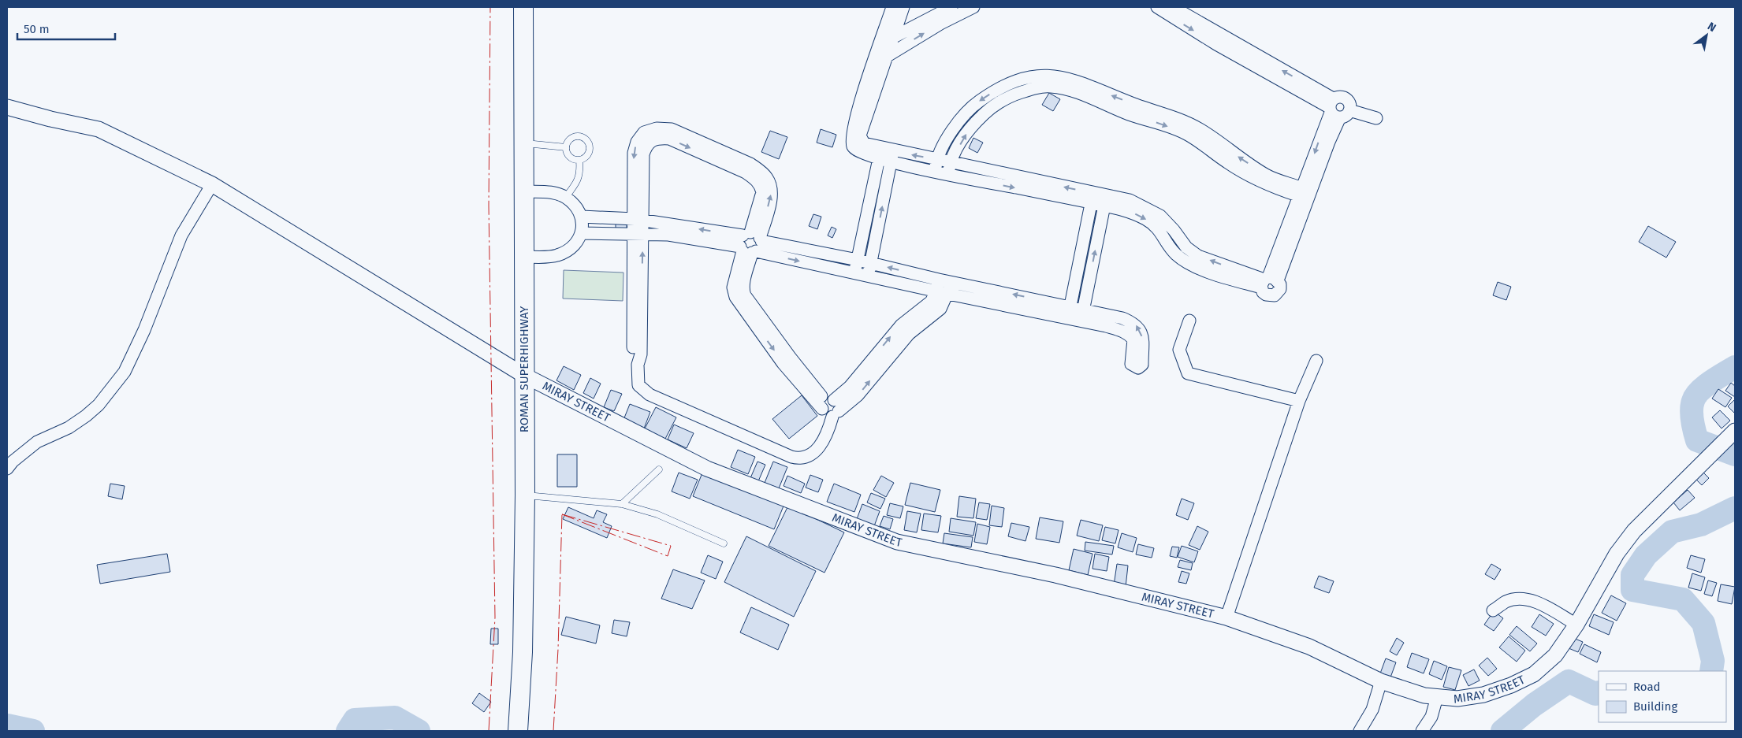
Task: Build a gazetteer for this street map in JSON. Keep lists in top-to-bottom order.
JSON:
{
  "streets": {
    "main road": ["ROMAN SUPERHIGHWAY"],
    "street": ["MIRAY STREET"]
  },
  "crossings": [
    ["ROMAN SUPERHIGHWAY", "MIRAY STREET"]
  ],
  "legend": ["Road", "Building"],
  "scale_bar": "50 m",
  "north": "top right"
}
